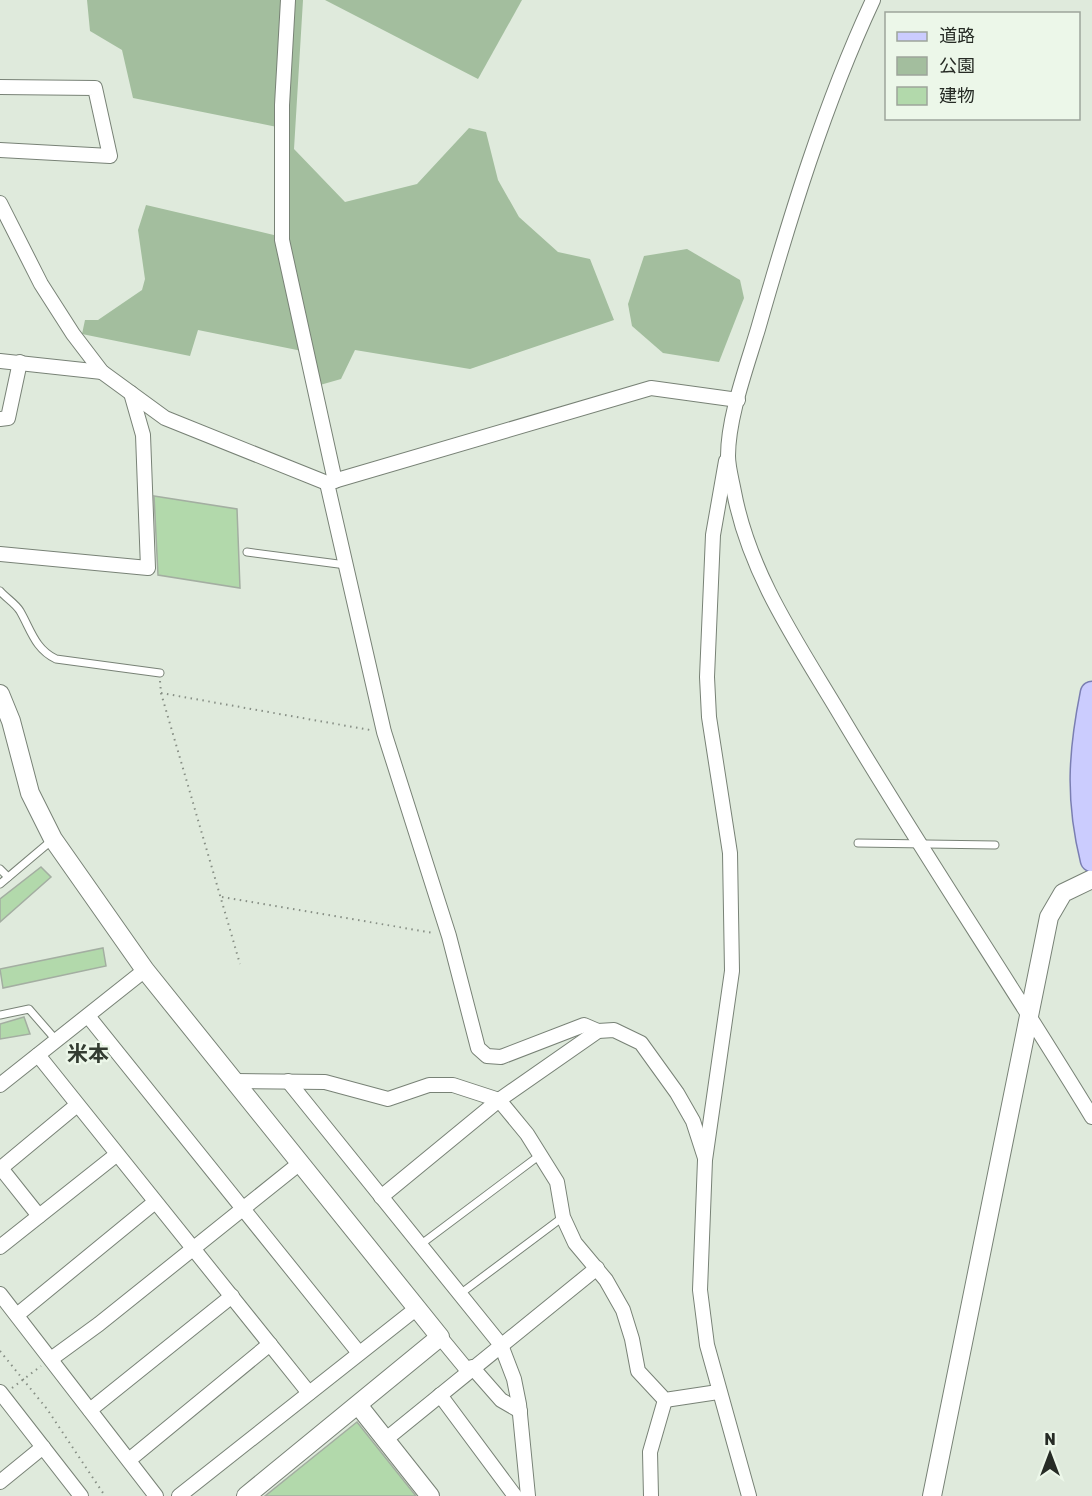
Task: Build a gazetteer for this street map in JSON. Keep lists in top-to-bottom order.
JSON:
{
  "districts": ["米本"],
  "legend": ["道路", "公園", "建物"],
  "north": "top"
}
